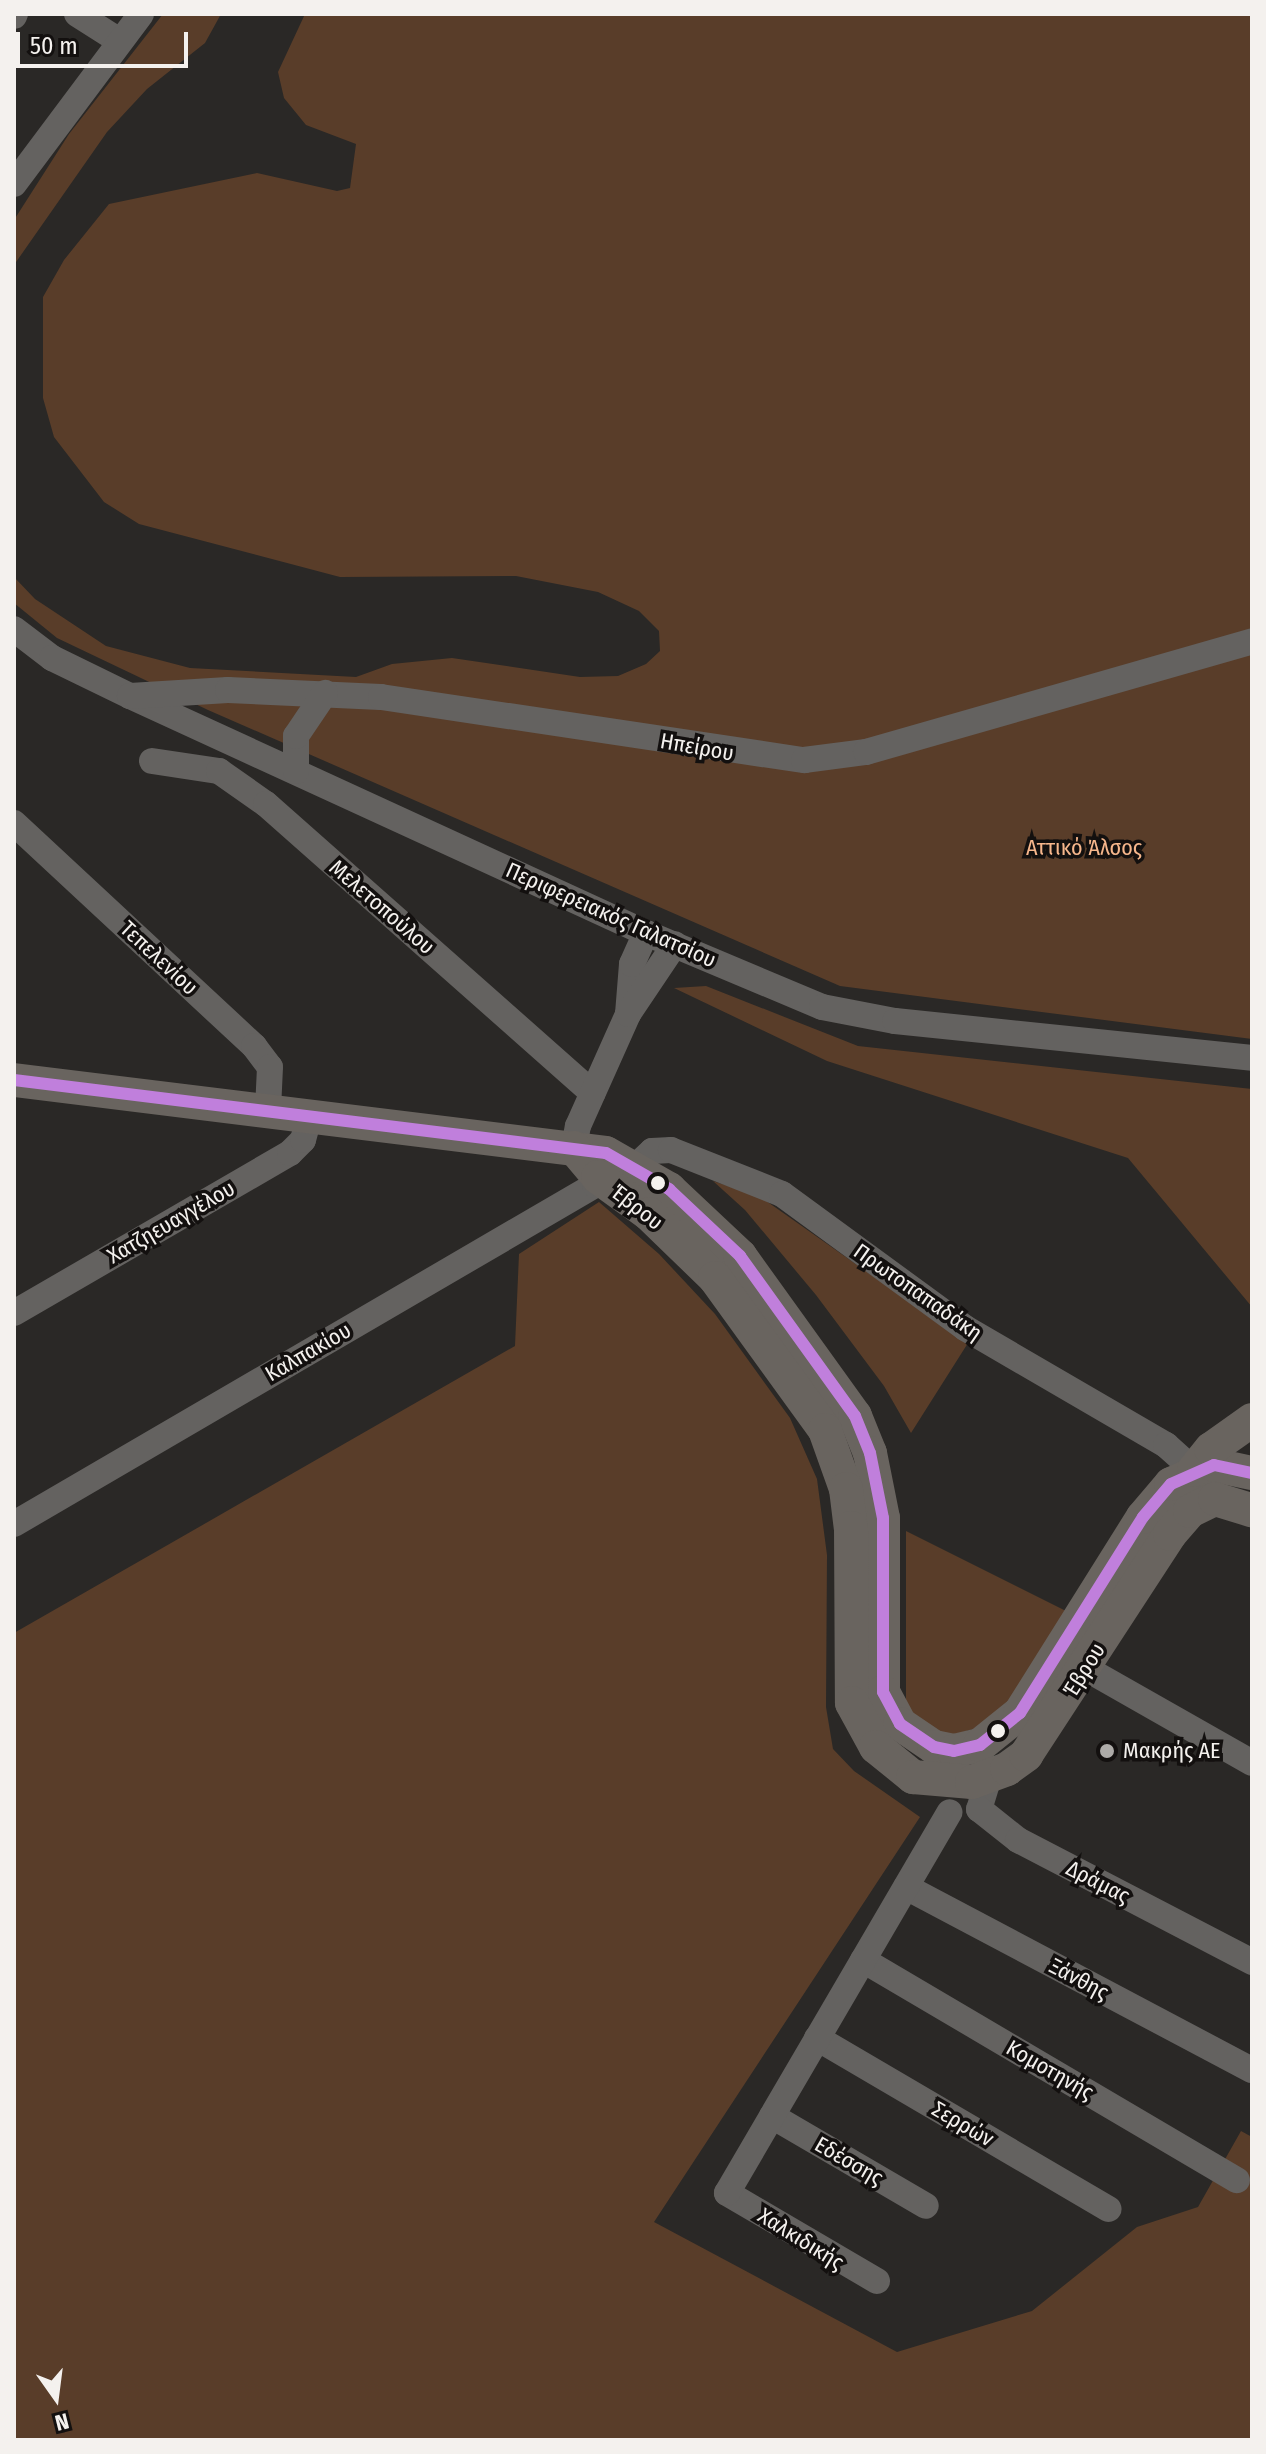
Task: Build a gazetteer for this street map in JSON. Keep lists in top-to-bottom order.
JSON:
{
  "streets": {
    "main road": ["Έβρου"],
    "street": [
      "Ηπείρου",
      "Μελετοπούλου",
      "Περιφερειακός Γαλατσίου",
      "Τεπελενίου",
      "Χατζηευαγγέλου",
      "Πρωτοπαπαδάκη",
      "Καλπακίου",
      "Δράμας",
      "Ξάνθης",
      "Κομοτηνής",
      "Σερρών",
      "Εδέσσης",
      "Χαλκιδικής"
    ]
  },
  "crossings": [
    ["Ηπείρου", "Περιφερειακός Γαλατσίου"],
    ["Έβρου", "Πρωτοπαπαδάκη"],
    ["Έβρου", "Καλπακίου"],
    ["Εδέσσης", "Χαλκιδικής"]
  ],
  "parks": ["Αττικό Άλσος"],
  "places": ["Μακρής ΑΕ"],
  "scale_bar": "50 m",
  "north": "bottom"
}
